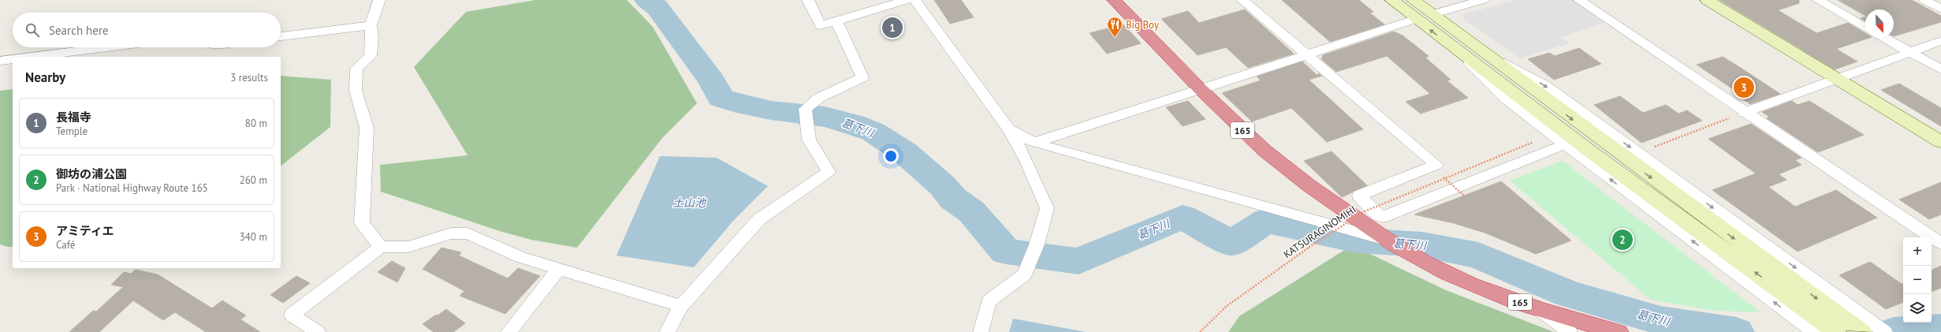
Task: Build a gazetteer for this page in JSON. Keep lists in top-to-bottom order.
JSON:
{
  "streets": {
    "highway": ["165"],
    "path": ["KATSURAGINOMIHI"]
  },
  "water": ["葛下川", "土山池"],
  "places": {
    "restaurant": ["Big Boy"]
  },
  "north": "bottom right",
  "page": {
    "search": "Search here",
    "pins": ["1", "3", "2"],
    "heading": ["Nearby", "3 results"],
    "list": [
      {
        "mark": "1",
        "name": "長福寺",
        "note": "Temple",
        "value": "80 m"
      },
      {
        "mark": "2",
        "name": "御坊の浦公園",
        "note": "Park · National Highway Route 165",
        "value": "260 m"
      },
      {
        "mark": "3",
        "name": "アミティエ",
        "note": "Café",
        "value": "340 m"
      }
    ],
    "map_buttons": ["+", "−"]
  }
}
